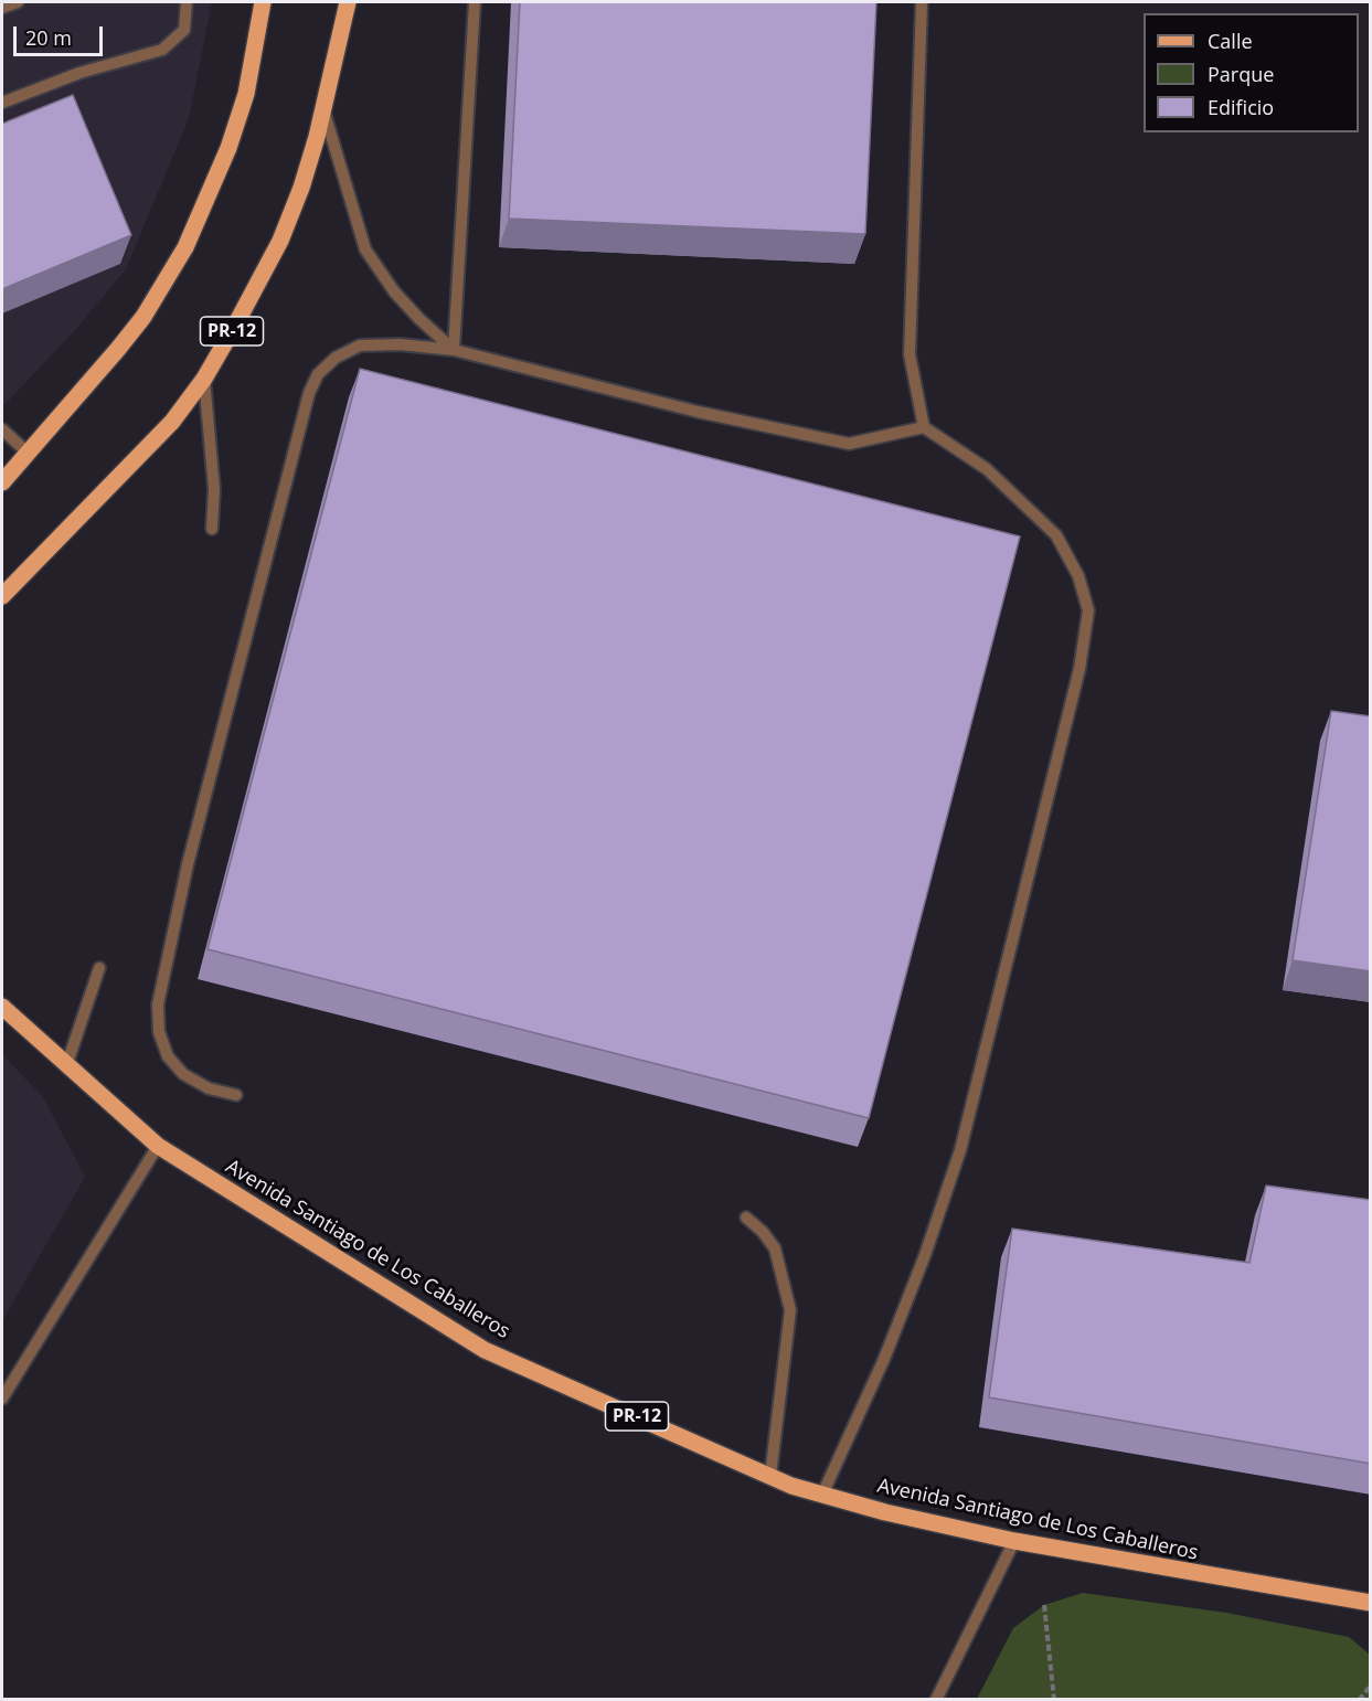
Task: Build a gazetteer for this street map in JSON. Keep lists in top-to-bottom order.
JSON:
{
  "streets": {
    "main road": ["PR-12", "Avenida Santiago de Los Caballeros"]
  },
  "legend": ["Calle", "Parque", "Edificio"],
  "scale_bar": "20 m"
}
